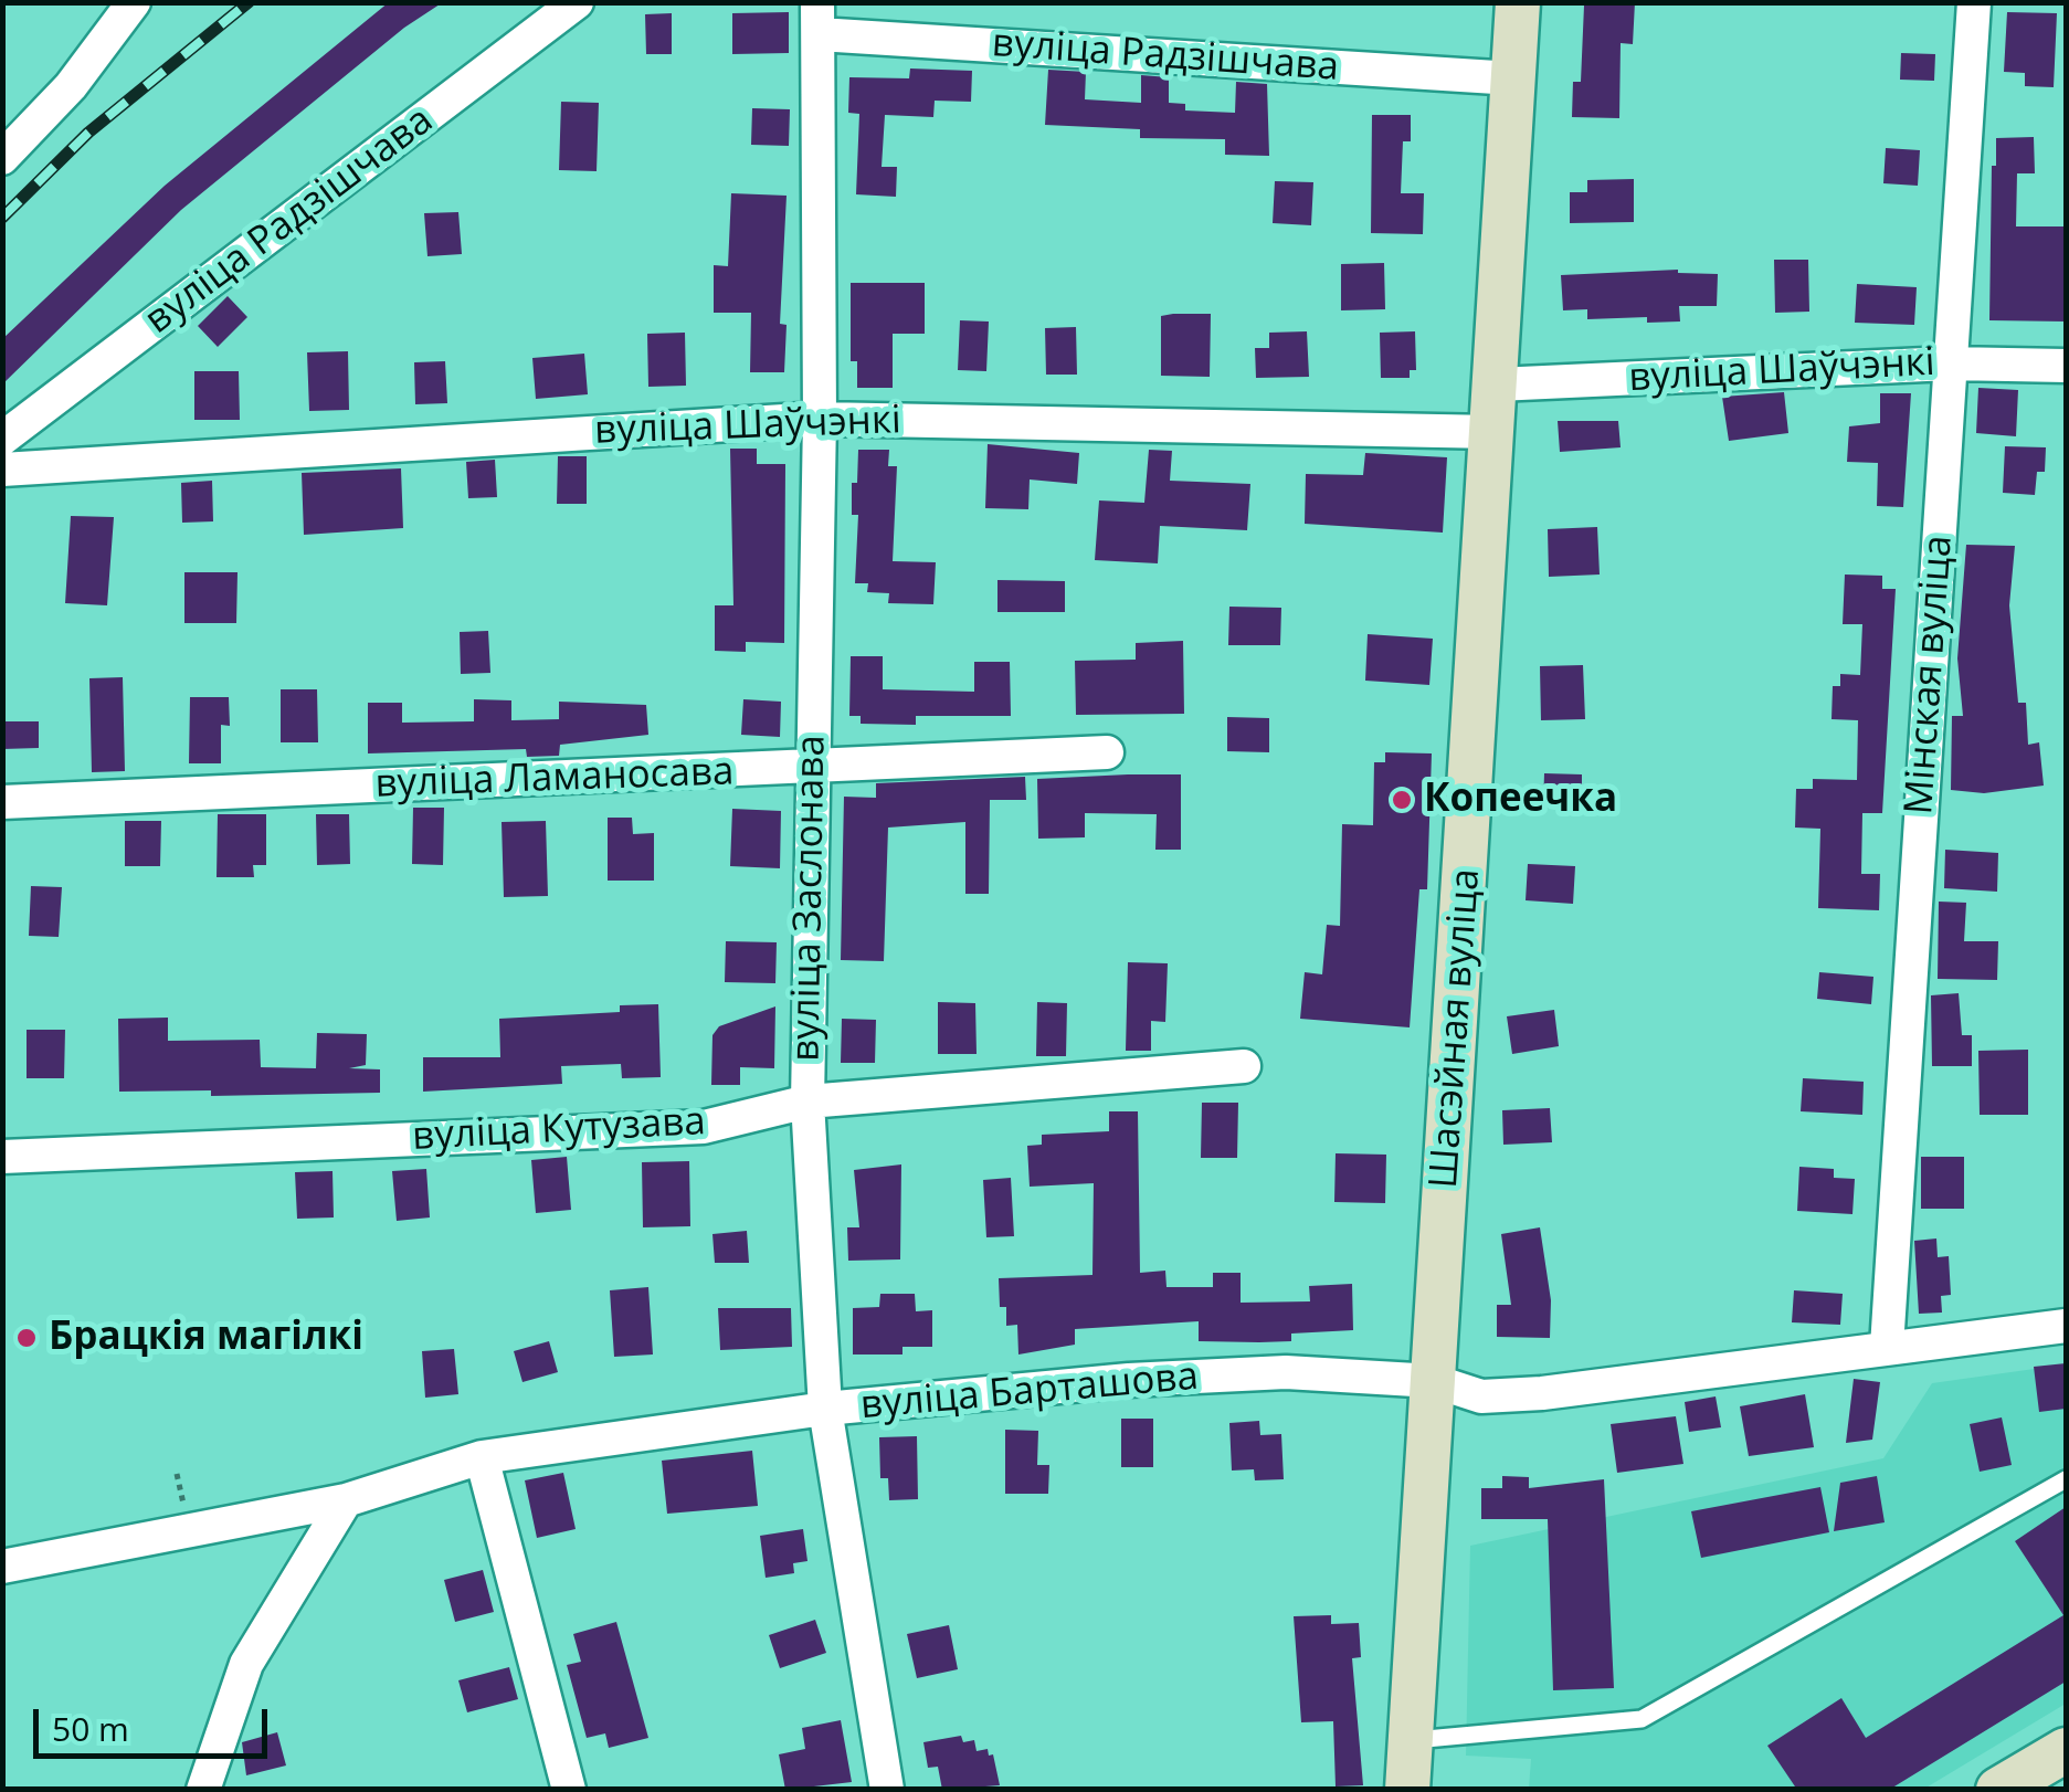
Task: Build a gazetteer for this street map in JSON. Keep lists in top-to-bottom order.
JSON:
{
  "streets": {
    "main road": ["Шасэйная вуліца"],
    "street": [
      "вуліца Радзішчава",
      "вуліца Шаўчэнкі",
      "Мінская вуліца",
      "вуліца Ламаносава",
      "вуліца Заслонава",
      "вуліца Кутузава",
      "вуліца Барташова"
    ]
  },
  "crossings": [
    ["вуліца Радзішчава", "вуліца Заслонава"],
    ["вуліца Радзішчава", "Шасэйная вуліца"],
    ["вуліца Шаўчэнкі", "Мінская вуліца"],
    ["вуліца Шаўчэнкі", "вуліца Заслонава"],
    ["вуліца Шаўчэнкі", "Шасэйная вуліца"],
    ["Мінская вуліца", "вуліца Барташова"],
    ["вуліца Ламаносава", "вуліца Заслонава"],
    ["вуліца Заслонава", "вуліца Кутузава"],
    ["вуліца Заслонава", "вуліца Барташова"],
    ["Шасэйная вуліца", "вуліца Барташова"]
  ],
  "places": ["Копеечка", "Брацкія магілкі"],
  "scale_bar": "50 m"
}
